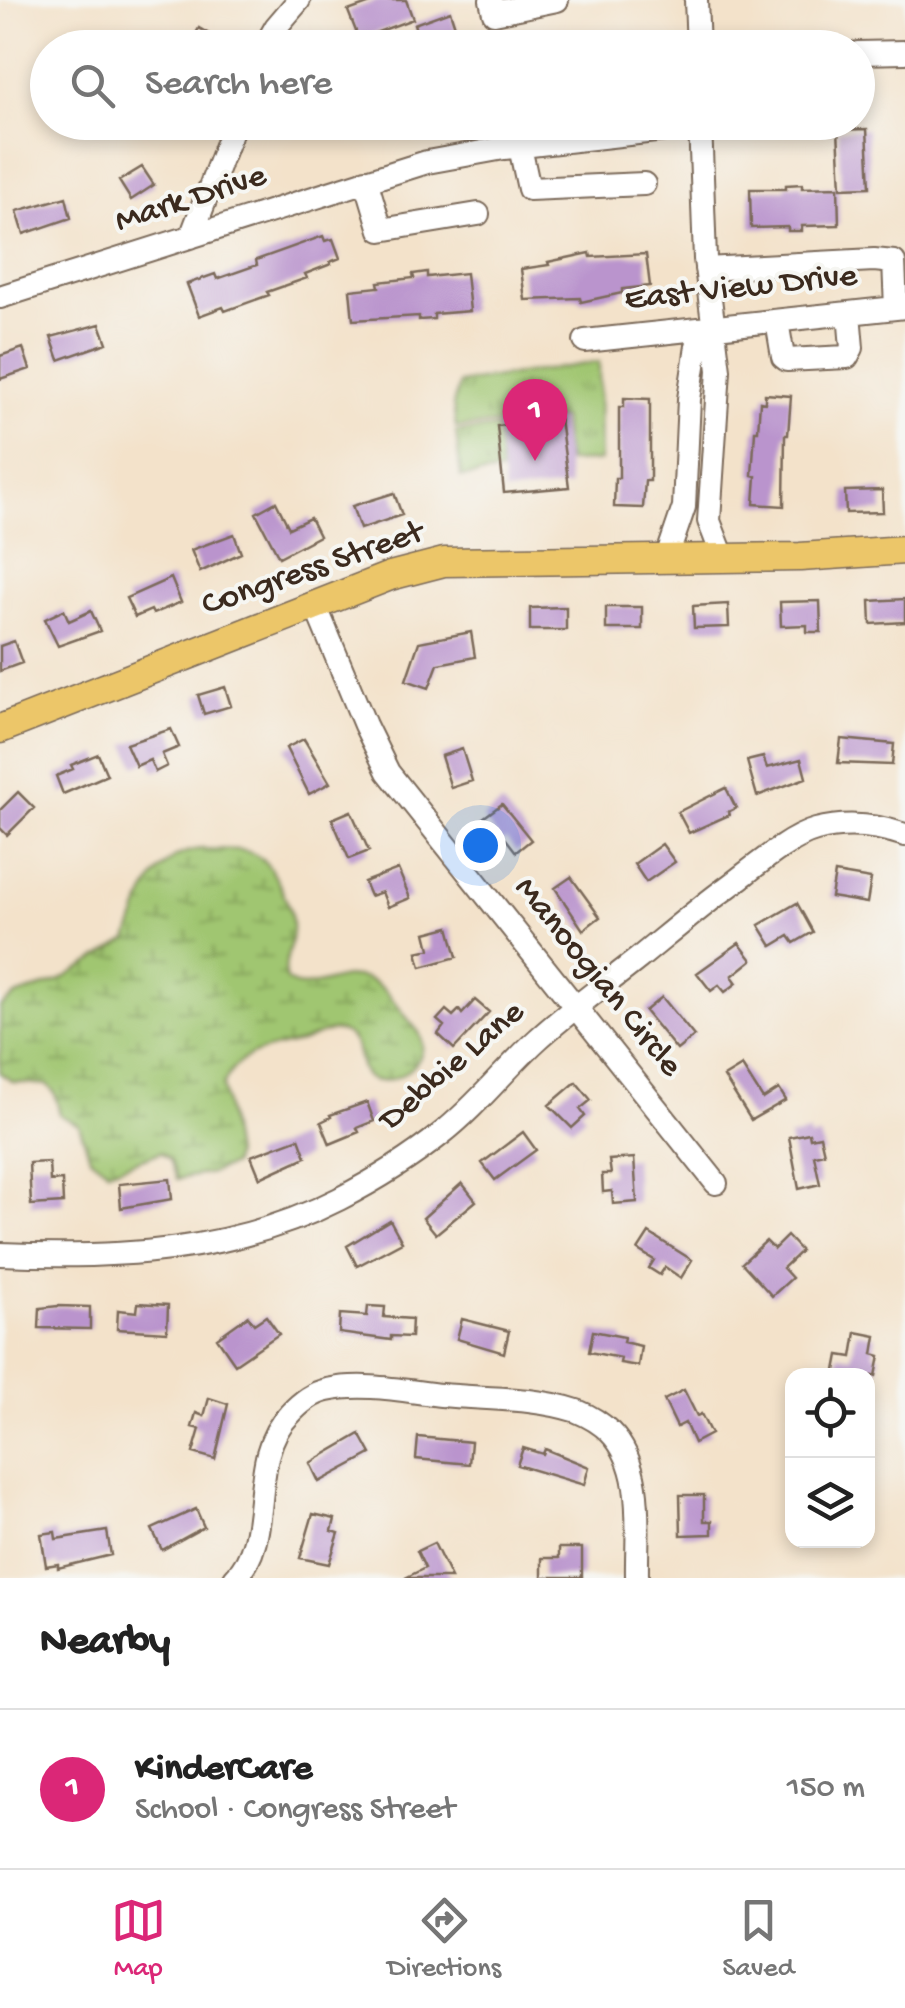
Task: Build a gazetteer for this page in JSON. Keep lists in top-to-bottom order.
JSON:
{
  "streets": {
    "main road": ["Congress Street"],
    "street": [
      "Mark Drive",
      "East View Drive",
      "Manoogian Circle",
      "Debbie Lane"
    ]
  },
  "crossings": [
    ["Congress Street", "Manoogian Circle"],
    ["Manoogian Circle", "Debbie Lane"]
  ],
  "page": {
    "search": "Search here",
    "pins": "1",
    "heading": "Nearby",
    "list": [
      {
        "mark": "1",
        "name": "KinderCare",
        "note": "School · Congress Street",
        "value": "150 m"
      }
    ],
    "nav": ["Map", "Directions", "Saved"]
  }
}
